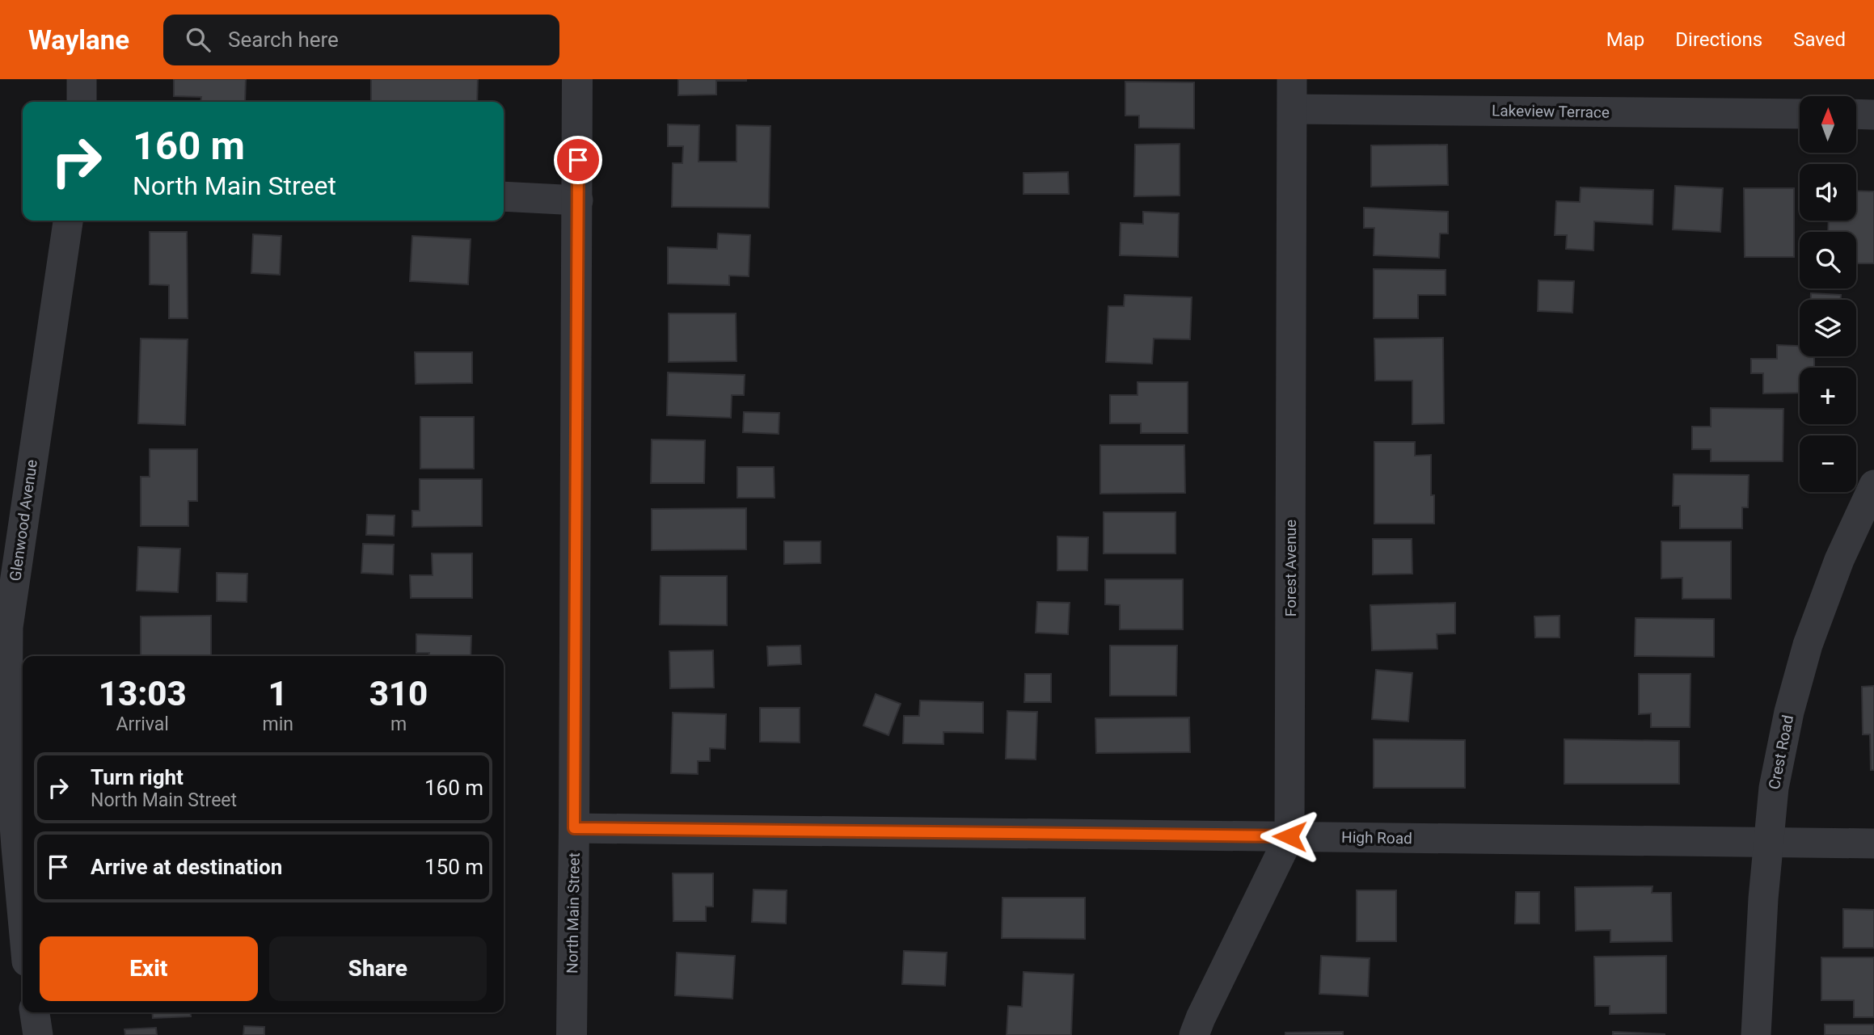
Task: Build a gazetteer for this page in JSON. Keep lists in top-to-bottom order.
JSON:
{
  "streets": {
    "street": [
      "Lakeview Terrace",
      "Glenwood Avenue",
      "Forest Avenue",
      "Crest Road",
      "High Road",
      "North Main Street"
    ]
  },
  "crossings": [
    ["Lakeview Terrace", "Forest Avenue"],
    ["Forest Avenue", "High Road"],
    ["Crest Road", "High Road"],
    ["High Road", "North Main Street"]
  ],
  "north": "top",
  "page": {
    "header": "Waylane",
    "search": "Search here",
    "nav": ["Map", "Directions", "Saved"],
    "map_buttons": ["+", "−"],
    "turn": ["160 m", "North Main Street"],
    "eta": [
      "13:03",
      "Arrival",
      "1",
      "min",
      "310",
      "m"
    ],
    "list": [
      {
        "name": "Turn right",
        "note": "North Main Street",
        "value": "160 m"
      },
      {
        "name": "Arrive at destination",
        "value": "150 m"
      }
    ],
    "buttons": ["Exit", "Share"]
  }
}
